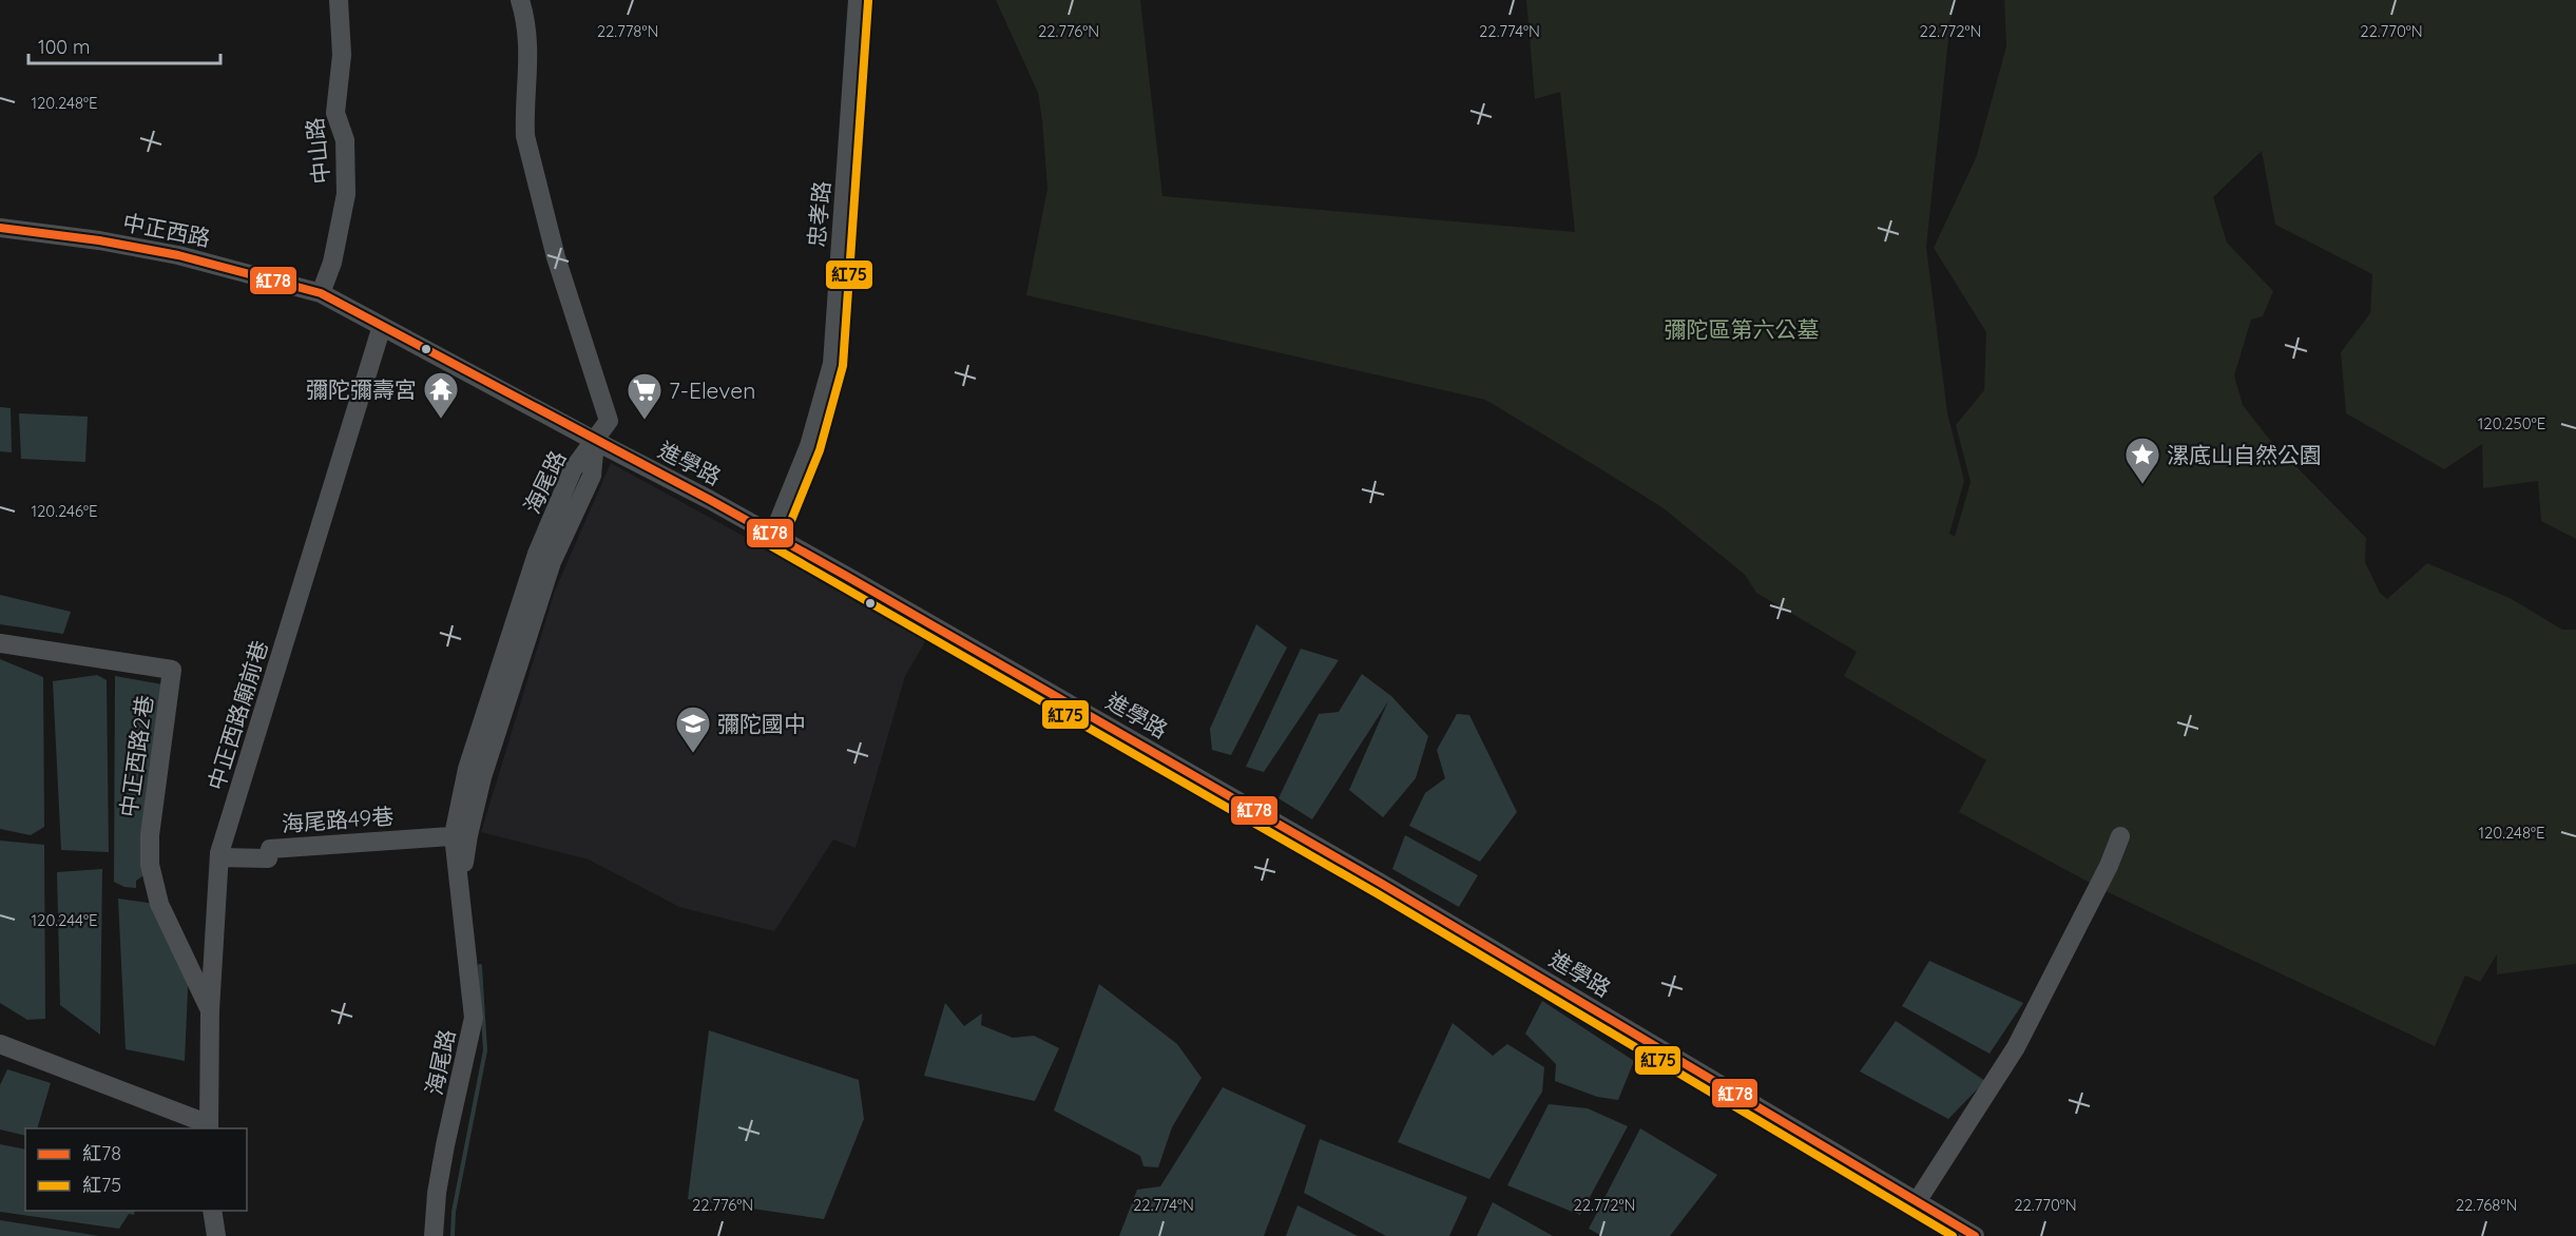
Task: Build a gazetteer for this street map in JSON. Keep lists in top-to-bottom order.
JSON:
{
  "streets": {
    "street": [
      "中山路",
      "忠孝路",
      "中正西路",
      "進學路",
      "海尾路",
      "中正西路廟前巷",
      "中正西路2巷",
      "海尾路49巷"
    ]
  },
  "crossings": [
    ["中山路", "中正西路"],
    ["中山路", "進學路"],
    ["忠孝路", "進學路"],
    ["中正西路", "進學路"],
    ["進學路", "海尾路"],
    ["進學路", "中正西路廟前巷"],
    ["海尾路", "海尾路49巷"],
    ["中正西路廟前巷", "中正西路2巷"],
    ["中正西路廟前巷", "海尾路49巷"]
  ],
  "parks": ["彌陀區第六公墓"],
  "places": {
    "temple": ["彌陀彌壽宮"],
    "supermarket": ["7-Eleven"],
    "place": ["漯底山自然公園"],
    "school or university": ["彌陀國中"]
  },
  "lines": ["transit line 紅75", "transit line 紅78"],
  "legend": ["紅78", "紅75"],
  "scale_bar": "100 m",
  "coordinates": [
    "22.778°N",
    "22.776°N",
    "22.774°N",
    "22.772°N",
    "22.770°N",
    "120.248°E",
    "120.250°E",
    "120.246°E",
    "120.244°E",
    "22.768°N"
  ]
}
